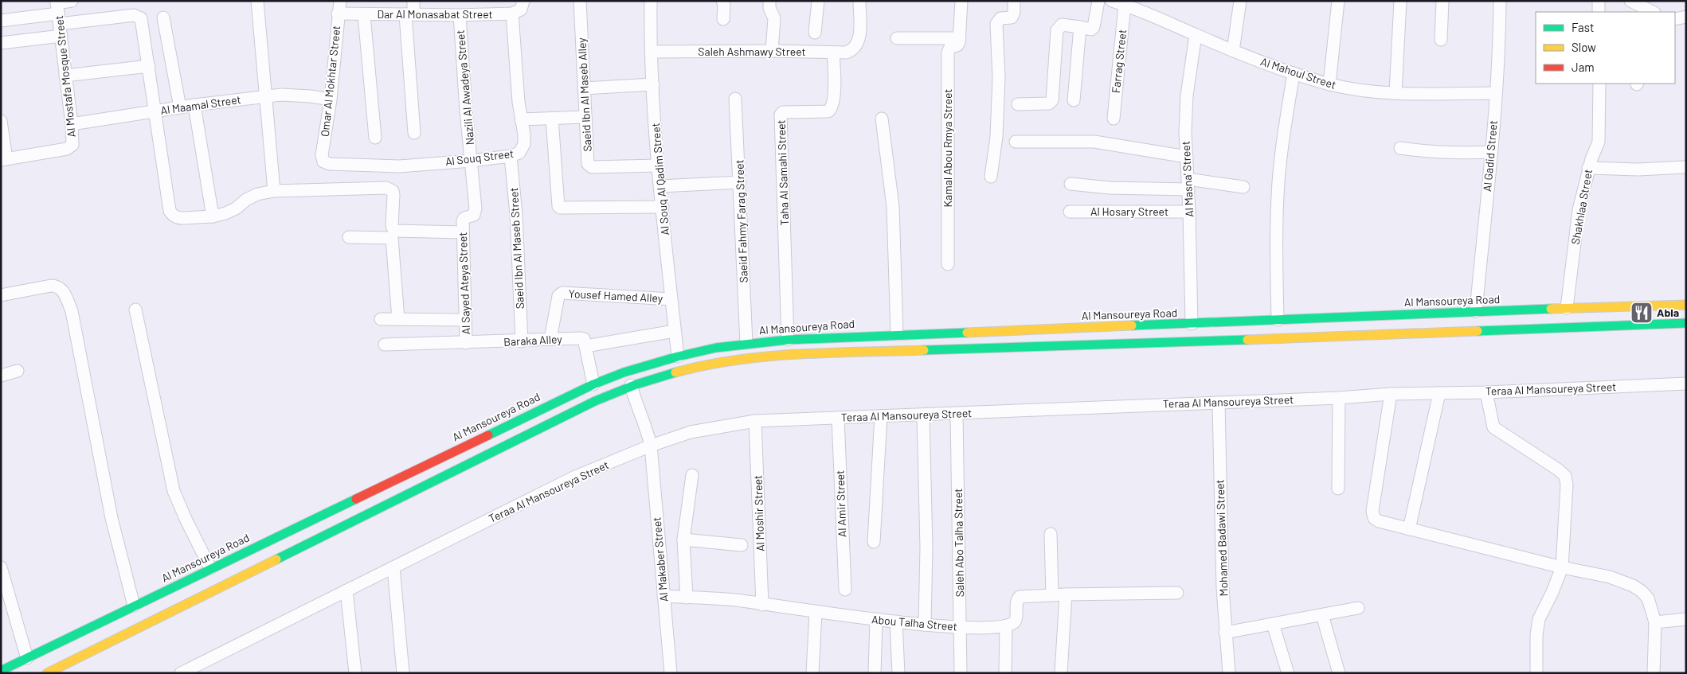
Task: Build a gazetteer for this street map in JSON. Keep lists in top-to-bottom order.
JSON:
{
  "streets": {
    "main road": ["Al Mansoureya Road"],
    "street": [
      "Dar Al Monasabat Street",
      "Saleh Ashmawy Street",
      "Farrag Street",
      "Al Mahoul Street",
      "Al Mostafa Mosque Street",
      "Omar Al Mokhtar Street",
      "Nazili Al Awadeya Street",
      "Saeid Ibn Al Maseb Alley",
      "Al Maamal Street",
      "Kamal Abou Rmya Street",
      "Al Gadid Street",
      "Al Souq Street",
      "Taha Al Samahi Street",
      "Al Souq Al Qadim Street",
      "Al Masna' Street",
      "Shakhlaa Street",
      "Al Hosary Street",
      "Saeid Fahmy Farag Street",
      "Saeid Ibn Al Maseb Street",
      "Al Sayed Ateya Street",
      "Yousef Hamed Alley",
      "Baraka Alley",
      "Teraa Al Mansoureya Street",
      "Al Amir Street",
      "Al Moshir Street",
      "Mohamed Badawi Street",
      "Saleh Abo Talha Street",
      "Al Makaber Street",
      "Abou Talha Street"
    ]
  },
  "crossings": [
    ["Dar Al Monasabat Street", "Omar Al Mokhtar Street"],
    ["Dar Al Monasabat Street", "Nazili Al Awadeya Street"],
    ["Dar Al Monasabat Street", "Al Souq Street"],
    ["Saleh Ashmawy Street", "Taha Al Samahi Street"],
    ["Saleh Ashmawy Street", "Al Souq Al Qadim Street"],
    ["Farrag Street", "Al Mahoul Street"],
    ["Al Mahoul Street", "Al Gadid Street"],
    ["Al Mahoul Street", "Al Masna' Street"],
    ["Al Mostafa Mosque Street", "Al Maamal Street"],
    ["Omar Al Mokhtar Street", "Al Maamal Street"],
    ["Omar Al Mokhtar Street", "Al Souq Street"],
    ["Nazili Al Awadeya Street", "Al Souq Street"],
    ["Nazili Al Awadeya Street", "Al Sayed Ateya Street"],
    ["Saeid Ibn Al Maseb Alley", "Al Souq Al Qadim Street"],
    ["Al Gadid Street", "Al Mansoureya Road"],
    ["Al Souq Street", "Saeid Ibn Al Maseb Street"],
    ["Al Souq Street", "Al Sayed Ateya Street"],
    ["Taha Al Samahi Street", "Al Mansoureya Road"],
    ["Al Souq Al Qadim Street", "Yousef Hamed Alley"],
    ["Al Souq Al Qadim Street", "Al Mansoureya Road"],
    ["Al Masna' Street", "Al Hosary Street"],
    ["Al Masna' Street", "Al Mansoureya Road"],
    ["Shakhlaa Street", "Al Mansoureya Road"],
    ["Saeid Fahmy Farag Street", "Al Mansoureya Road"],
    ["Saeid Ibn Al Maseb Street", "Baraka Alley"],
    ["Al Sayed Ateya Street", "Baraka Alley"],
    ["Yousef Hamed Alley", "Baraka Alley"],
    ["Al Mansoureya Road", "Al Makaber Street"],
    ["Teraa Al Mansoureya Street", "Al Amir Street"],
    ["Teraa Al Mansoureya Street", "Al Moshir Street"],
    ["Teraa Al Mansoureya Street", "Mohamed Badawi Street"],
    ["Teraa Al Mansoureya Street", "Saleh Abo Talha Street"],
    ["Teraa Al Mansoureya Street", "Al Makaber Street"],
    ["Al Moshir Street", "Abou Talha Street"],
    ["Saleh Abo Talha Street", "Abou Talha Street"],
    ["Al Makaber Street", "Abou Talha Street"]
  ],
  "places": {
    "restaurant": ["Abla"]
  },
  "legend": ["Fast", "Slow", "Jam"]
}
